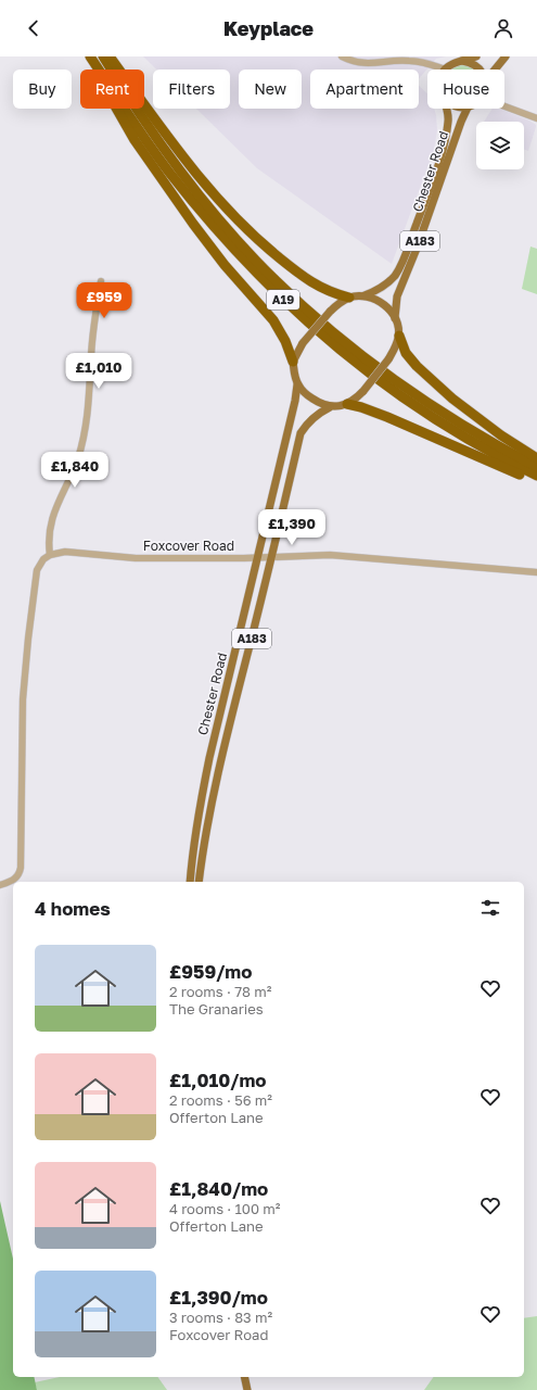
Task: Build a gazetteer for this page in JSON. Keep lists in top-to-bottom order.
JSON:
{
  "streets": {
    "highway": ["A19"],
    "main road": ["Chester Road", "A183"],
    "street": ["Foxcover Road"]
  },
  "crossings": [
    ["Chester Road", "Foxcover Road"]
  ],
  "page": {
    "header": "Keyplace",
    "chip": [
      "Buy",
      "Rent",
      "Filters",
      "New",
      "Apartment",
      "House"
    ],
    "price": [
      "£959",
      "£1,010",
      "£1,840",
      "£1,390"
    ],
    "heading": "4 homes",
    "list": [
      {
        "name": "£959/mo",
        "note": "2 rooms · 78 m² · The Granaries"
      },
      {
        "name": "£1,010/mo",
        "note": "2 rooms · 56 m² · Offerton Lane"
      },
      {
        "name": "£1,840/mo",
        "note": "4 rooms · 100 m² · Offerton Lane"
      },
      {
        "name": "£1,390/mo",
        "note": "3 rooms · 83 m² · Foxcover Road"
      }
    ]
  }
}
